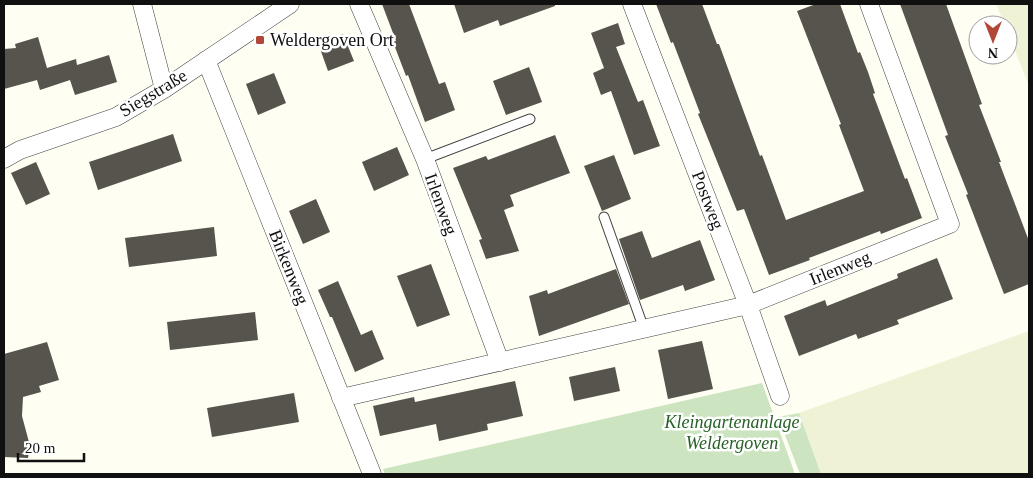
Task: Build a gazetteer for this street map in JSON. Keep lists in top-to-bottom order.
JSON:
{
  "streets": {
    "street": [
      "Siegstraße",
      "Postweg",
      "Irlenweg",
      "Birkenweg"
    ]
  },
  "crossings": [
    ["Siegstraße", "Birkenweg"],
    ["Postweg", "Irlenweg"],
    ["Irlenweg", "Birkenweg"]
  ],
  "parks": ["Kleingartenanlage Weldergoven"],
  "places": {
    "transit": ["Weldergoven Ort"]
  },
  "scale_bar": "20 m",
  "north": "bottom"
}
